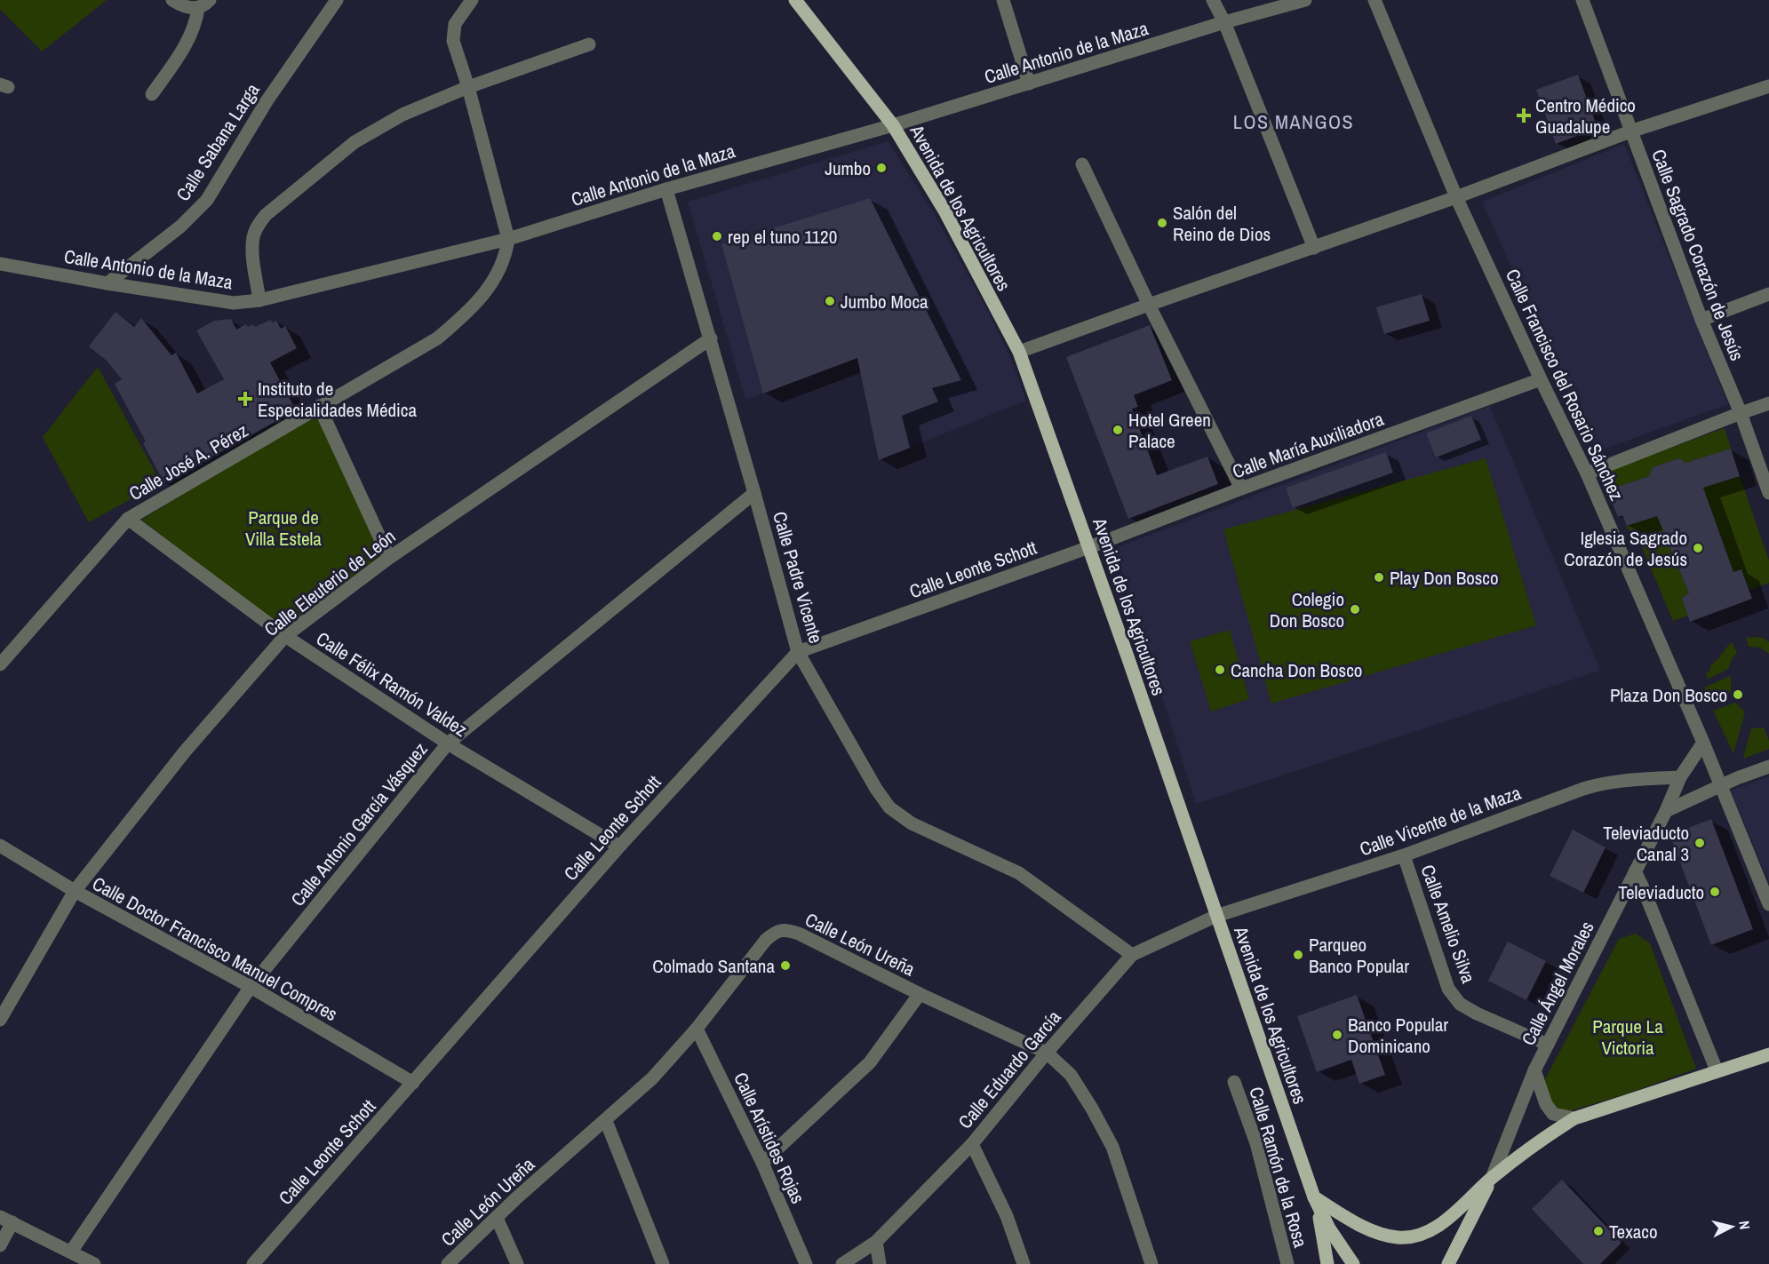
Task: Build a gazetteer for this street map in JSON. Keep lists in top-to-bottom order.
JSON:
{
  "streets": {
    "main road": ["Avenida de los Agricultores"],
    "street": [
      "Calle Antonio de la Maza",
      "Calle Sabana Larga",
      "Calle Sagrado Corazón de Jesús",
      "Calle Francisco del Rosario Sánchez",
      "Calle María Auxiliadora",
      "Calle José A. Pérez",
      "Calle Leonte Schott",
      "Calle Padre Vicente",
      "Calle Eleuterio de León",
      "Calle Félix Ramón Valdez",
      "Calle Vicente de la Maza",
      "Calle Antonio García Vásquez",
      "Calle Amelio Silva",
      "Calle León Ureña",
      "Calle Doctor Francisco Manuel Compres",
      "Calle Ángel Morales",
      "Calle Eduardo García",
      "Calle Arístides Rojas",
      "Calle Ramón de la Rosa"
    ]
  },
  "crossings": [
    ["Calle Antonio de la Maza", "Calle Sabana Larga"],
    ["Calle Antonio de la Maza", "Avenida de los Agricultores"],
    ["Calle Antonio de la Maza", "Calle José A. Pérez"],
    ["Calle Antonio de la Maza", "Calle Padre Vicente"],
    ["Avenida de los Agricultores", "Calle María Auxiliadora"],
    ["Avenida de los Agricultores", "Calle Leonte Schott"],
    ["Avenida de los Agricultores", "Calle Vicente de la Maza"],
    ["Avenida de los Agricultores", "Calle Eduardo García"],
    ["Calle Francisco del Rosario Sánchez", "Calle María Auxiliadora"],
    ["Calle Francisco del Rosario Sánchez", "Calle Ángel Morales"],
    ["Calle María Auxiliadora", "Calle Leonte Schott"],
    ["Calle José A. Pérez", "Calle Félix Ramón Valdez"],
    ["Calle Leonte Schott", "Calle Padre Vicente"],
    ["Calle Leonte Schott", "Calle Félix Ramón Valdez"],
    ["Calle Leonte Schott", "Calle Doctor Francisco Manuel Compres"],
    ["Calle Padre Vicente", "Calle Eleuterio de León"],
    ["Calle Padre Vicente", "Calle Antonio García Vásquez"],
    ["Calle Padre Vicente", "Calle Eduardo García"],
    ["Calle Eleuterio de León", "Calle Félix Ramón Valdez"],
    ["Calle Eleuterio de León", "Calle Doctor Francisco Manuel Compres"],
    ["Calle Félix Ramón Valdez", "Calle Antonio García Vásquez"],
    ["Calle Vicente de la Maza", "Calle Amelio Silva"],
    ["Calle Vicente de la Maza", "Calle Ángel Morales"],
    ["Calle Vicente de la Maza", "Calle Eduardo García"],
    ["Calle Antonio García Vásquez", "Calle Doctor Francisco Manuel Compres"],
    ["Calle Amelio Silva", "Calle Ángel Morales"],
    ["Calle León Ureña", "Calle Eduardo García"],
    ["Calle León Ureña", "Calle Arístides Rojas"]
  ],
  "districts": ["LOS MANGOS"],
  "parks": ["Parque de Villa Estela", "Parque La Victoria"],
  "places": {
    "health": ["Centro Médico Guadalupe", "Instituto de Especialidades Médica"],
    "other": [
      "Jumbo",
      "Salón del Reino de Dios",
      "rep el tuno 1120",
      "Jumbo Moca",
      "Hotel Green Palace",
      "Iglesia Sagrado Corazón de Jesús",
      "Play Don Bosco",
      "Colegio Don Bosco",
      "Cancha Don Bosco",
      "Plaza Don Bosco",
      "Televiaducto Canal 3",
      "Televiaducto",
      "Parqueo Banco Popular",
      "Colmado Santana",
      "Banco Popular Dominicano",
      "Texaco"
    ]
  },
  "north": "right"
}
